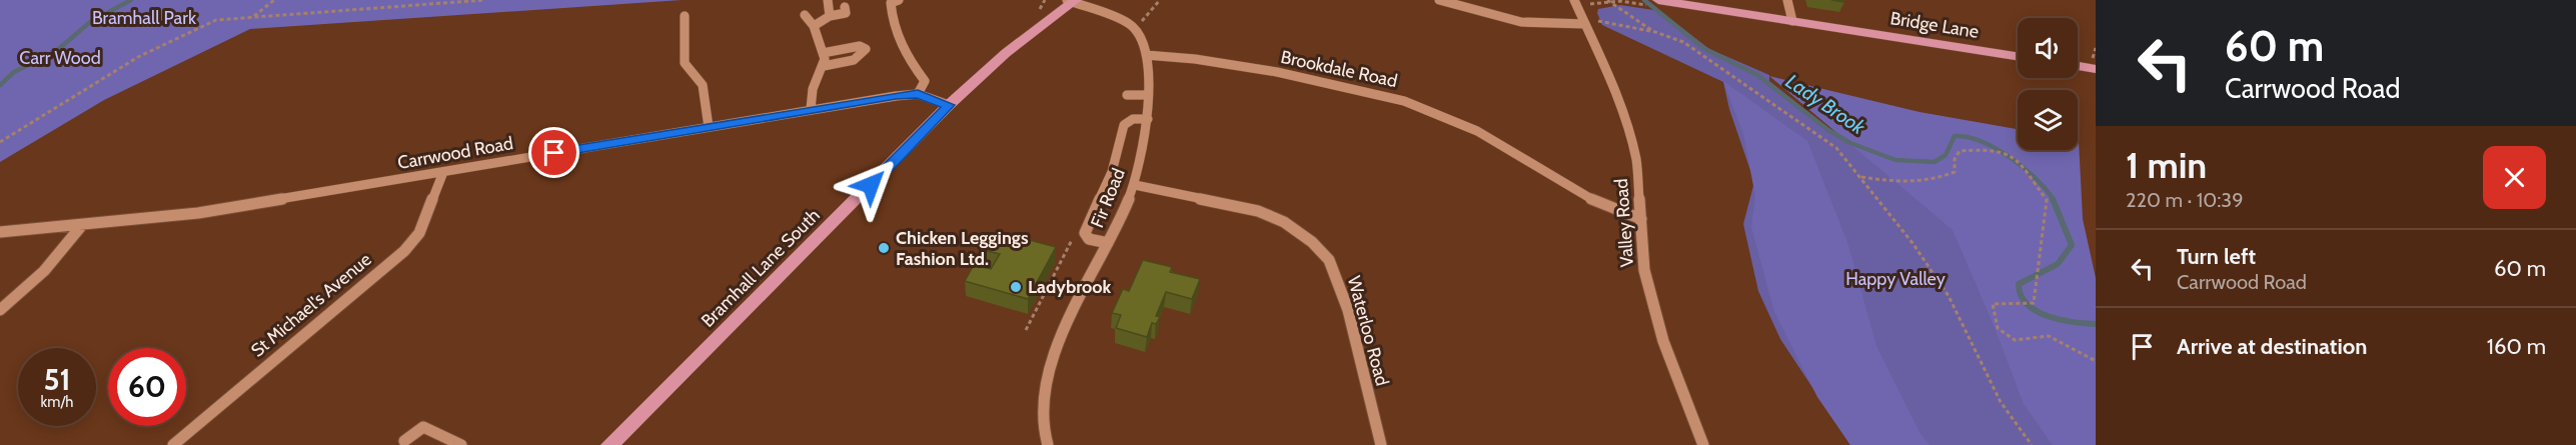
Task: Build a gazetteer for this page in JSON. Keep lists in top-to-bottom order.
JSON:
{
  "streets": {
    "main road": ["Bridge Lane", "Bramhall Lane South"],
    "street": [
      "Brookdale Road",
      "Carrwood Road",
      "Fir Road",
      "Valley Road",
      "St Michael's Avenue",
      "Waterloo Road"
    ]
  },
  "crossings": [
    ["Brookdale Road", "Fir Road"],
    ["Brookdale Road", "Valley Road"],
    ["Carrwood Road", "Bramhall Lane South"],
    ["Carrwood Road", "St Michael's Avenue"],
    ["Fir Road", "Waterloo Road"]
  ],
  "water": ["Lady Brook"],
  "parks": ["Bramhall Park", "Carr Wood", "Happy Valley"],
  "places": ["Chicken Leggings Fashion Ltd.", "Ladybrook"],
  "page": {
    "turn": ["60 m", "Carrwood Road"],
    "heading": ["1 min", "220 m · 10:39"],
    "list": [
      {
        "name": "Turn left",
        "note": "Carrwood Road",
        "value": "60 m"
      },
      {
        "name": "Arrive at destination",
        "value": "160 m"
      }
    ],
    "speed": "51 km/h",
    "limit": "60"
  }
}
